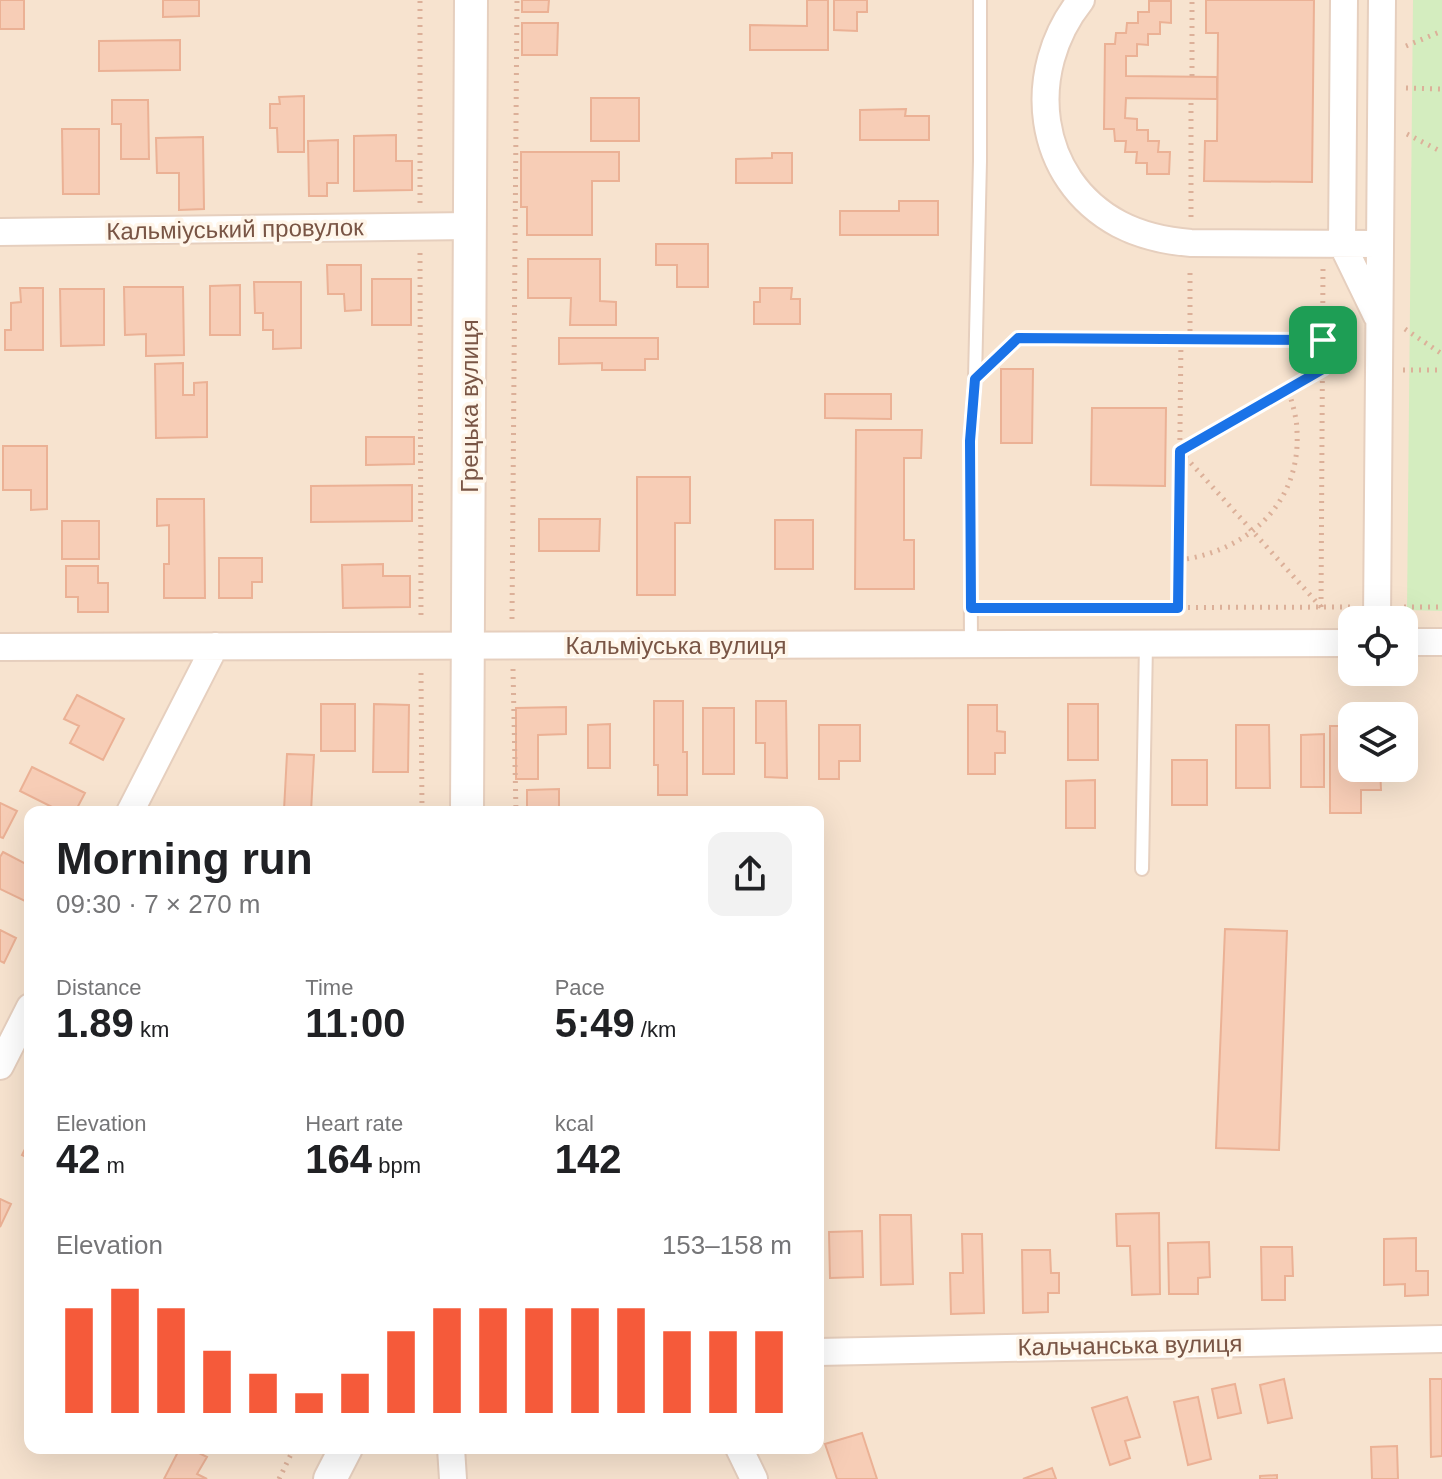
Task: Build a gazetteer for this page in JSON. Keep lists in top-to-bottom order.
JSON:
{
  "streets": {
    "street": [
      "Кальміуський провулок",
      "Грецька вулиця",
      "Кальміуська вулиця",
      "Кальчанська вулиця"
    ]
  },
  "crossings": [
    ["Кальміуський провулок", "Грецька вулиця"],
    ["Грецька вулиця", "Кальміуська вулиця"]
  ],
  "page": {
    "heading": ["Morning run", "09:30 · 7 × 270 m"],
    "stats": [
      ["Distance", "1.89 km"],
      ["Time", "11:00"],
      ["Pace", "5:49 /km"],
      ["Elevation", "42 m"],
      ["Heart rate", "164 bpm"],
      ["kcal", "142"]
    ],
    "chart": ["Elevation", "153–158 m"]
  }
}
